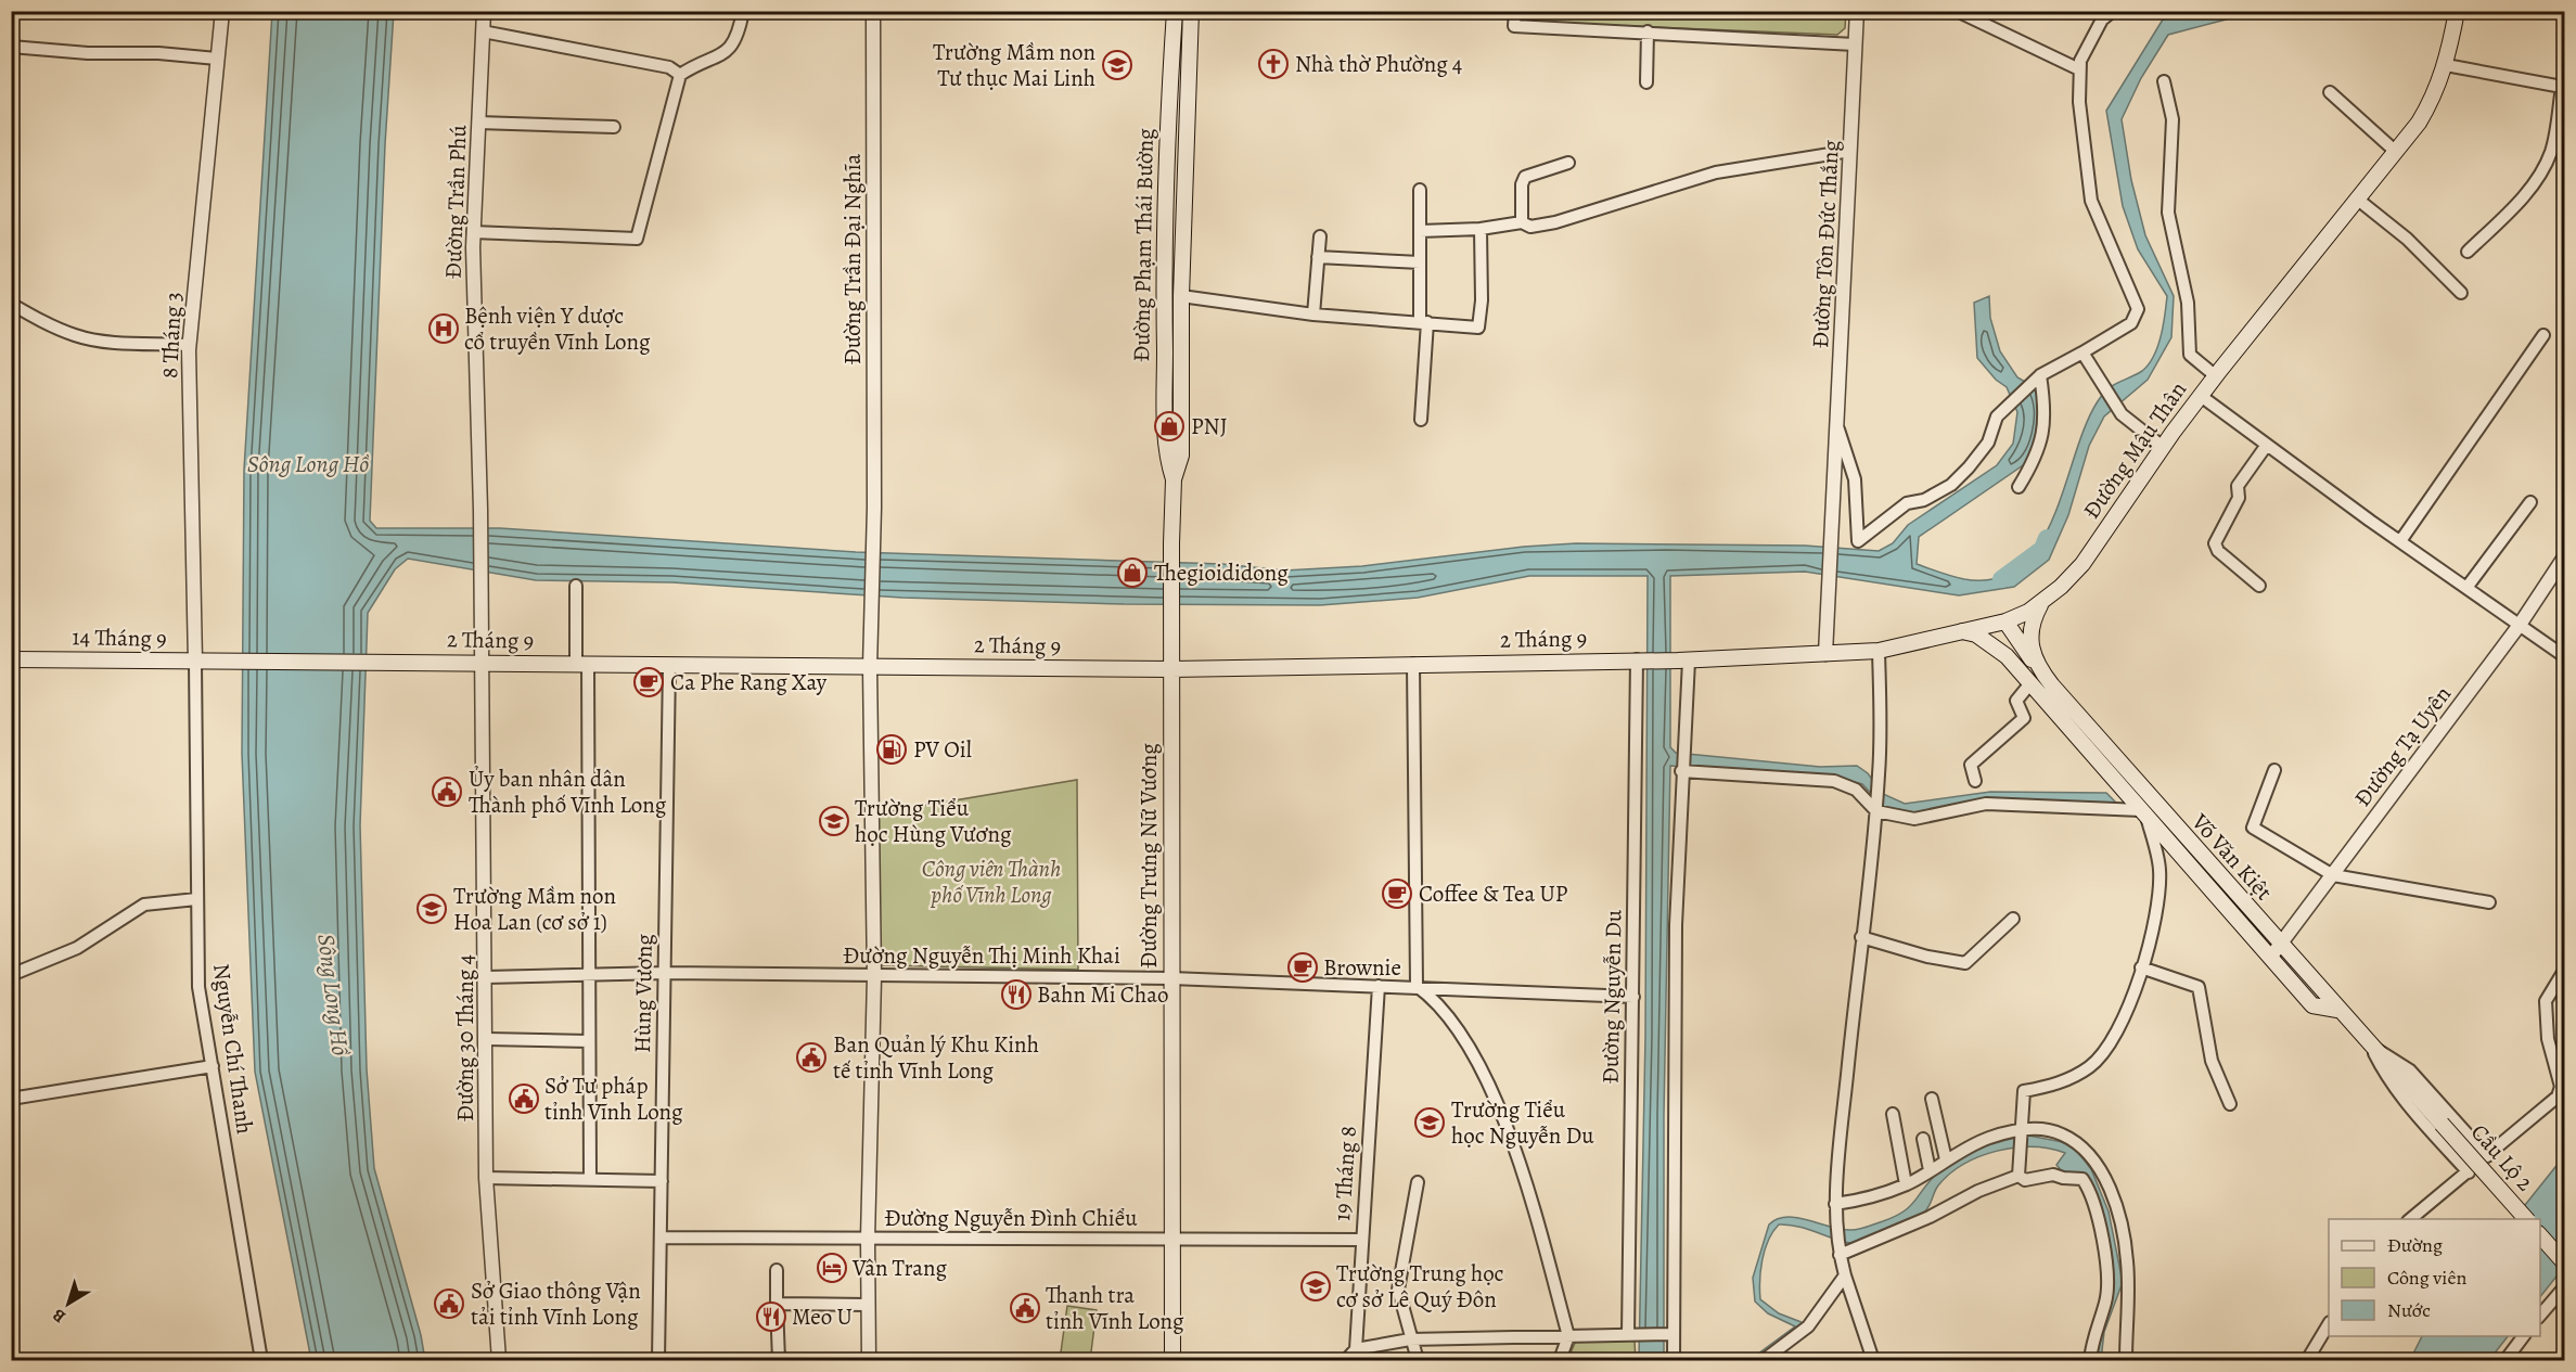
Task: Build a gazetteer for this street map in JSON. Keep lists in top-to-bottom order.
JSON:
{
  "streets": {
    "main road": [
      "Đường Phạm Thái Bường",
      "Đường Mậu Thân",
      "14 Tháng 9",
      "2 Tháng 9",
      "Đường Trưng Nữ Vương",
      "Võ Văn Kiệt",
      "Cầu Lộ 2"
    ],
    "street": [
      "Đường Trần Phú",
      "Đường Tôn Đức Thắng",
      "Đường Trần Đại Nghĩa",
      "8 Tháng 3",
      "Đường Tạ Uyên",
      "Đường Nguyễn Thị Minh Khai",
      "Hùng Vương",
      "Đường Nguyễn Du",
      "Đường 30 Tháng 4",
      "Nguyễn Chí Thanh",
      "19 Tháng 8",
      "Đường Nguyễn Đình Chiểu"
    ]
  },
  "crossings": [
    ["Đường Trần Phú", "Đường 30 Tháng 4"],
    ["Đường Tôn Đức Thắng", "Đường Mậu Thân"],
    ["Đường Phạm Thái Bường", "Đường Trưng Nữ Vương"],
    ["Đường Trần Đại Nghĩa", "2 Tháng 9"],
    ["Đường Trần Đại Nghĩa", "Đường Nguyễn Thị Minh Khai"],
    ["Đường Trần Đại Nghĩa", "Đường Nguyễn Đình Chiểu"],
    ["8 Tháng 3", "14 Tháng 9"],
    ["8 Tháng 3", "Nguyễn Chí Thanh"],
    ["Đường Mậu Thân", "2 Tháng 9"],
    ["Đường Mậu Thân", "Võ Văn Kiệt"],
    ["14 Tháng 9", "2 Tháng 9"],
    ["14 Tháng 9", "Nguyễn Chí Thanh"],
    ["2 Tháng 9", "Đường Trưng Nữ Vương"],
    ["2 Tháng 9", "Hùng Vương"],
    ["2 Tháng 9", "Đường Nguyễn Du"],
    ["2 Tháng 9", "Đường 30 Tháng 4"],
    ["Đường Tạ Uyên", "Võ Văn Kiệt"],
    ["Đường Trưng Nữ Vương", "Đường Nguyễn Thị Minh Khai"],
    ["Đường Trưng Nữ Vương", "Đường Nguyễn Đình Chiểu"],
    ["Võ Văn Kiệt", "Cầu Lộ 2"],
    ["Đường Nguyễn Thị Minh Khai", "Hùng Vương"],
    ["Đường Nguyễn Thị Minh Khai", "Đường Nguyễn Du"],
    ["Đường Nguyễn Thị Minh Khai", "Đường 30 Tháng 4"],
    ["Đường Nguyễn Thị Minh Khai", "19 Tháng 8"],
    ["Hùng Vương", "Đường Nguyễn Đình Chiểu"],
    ["19 Tháng 8", "Đường Nguyễn Đình Chiểu"]
  ],
  "water": ["Sông Long Hồ"],
  "parks": ["Công viên Thành phố Vĩnh Long"],
  "places": {
    "church": ["Nhà thờ Phường 4"],
    "school or university": [
      "Trường Mầm non Tư thục Mai Linh",
      "Trường Tiểu học Hùng Vương",
      "Trường Mầm non Hoa Lan (cơ sở 1)",
      "Trường Tiểu học Nguyễn Du",
      "Trường Trung học cơ sở Lê Quý Đôn"
    ],
    "hospital": ["Bệnh viện Y dược cổ truyền Vĩnh Long"],
    "shop": ["PNJ", "Thegioididong"],
    "cafe": ["Ca Phe Rang Xay", "Coffee & Tea UP", "Brownie"],
    "fuel station": ["PV Oil"],
    "public building": [
      "Ủy ban nhân dân Thành phố Vĩnh Long",
      "Ban Quản lý Khu Kinh tế tỉnh Vĩnh Long",
      "Sở Tư pháp tỉnh Vĩnh Long",
      "Sở Giao thông Vận tải tỉnh Vĩnh Long",
      "Thanh tra tỉnh Vĩnh Long"
    ],
    "restaurant": ["Bahn Mi Chao", "Meo U"],
    "hotel": ["Vân Trang"]
  },
  "legend": ["Đường", "Công viên", "Nước"],
  "north": "bottom left"
}
